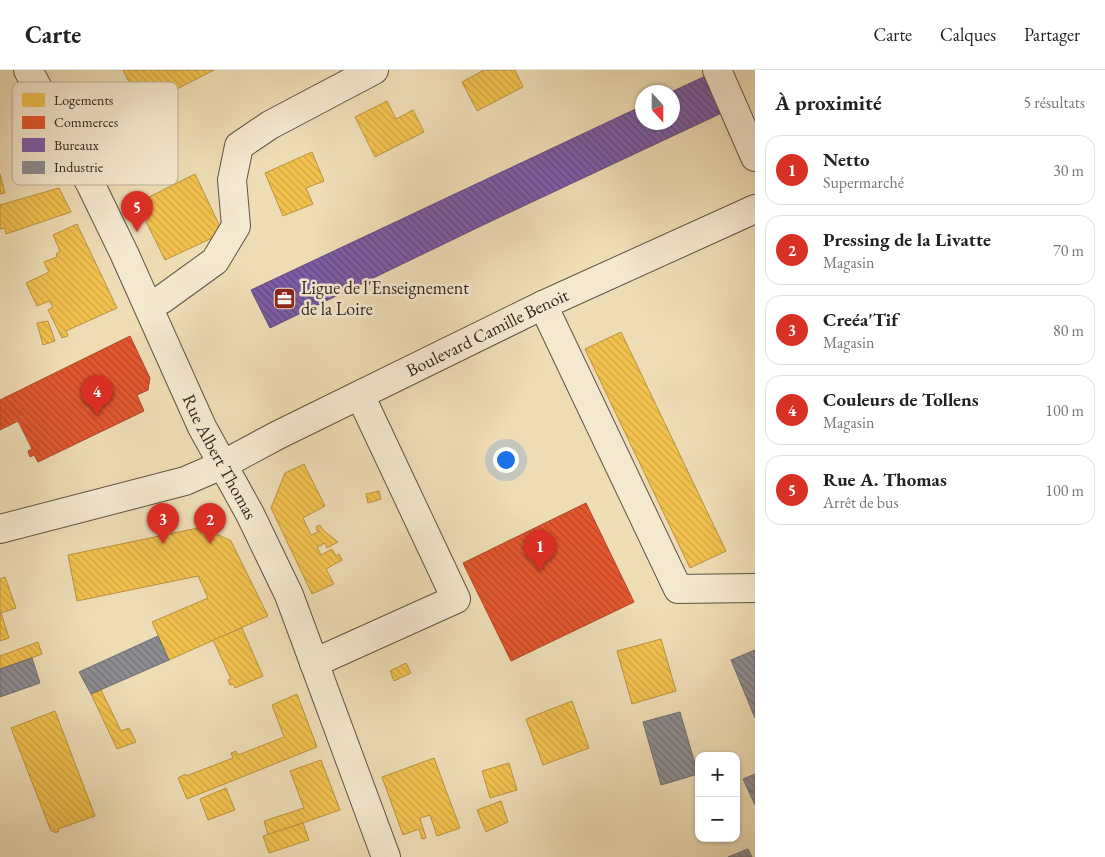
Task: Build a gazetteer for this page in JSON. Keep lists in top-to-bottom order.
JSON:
{
  "streets": {
    "street": ["Boulevard Camille Benoit", "Rue Albert Thomas"]
  },
  "crossings": [
    ["Boulevard Camille Benoit", "Rue Albert Thomas"]
  ],
  "places": {
    "office": ["Ligue de l'Enseignement de la Loire"]
  },
  "legend": [
    "Logements",
    "Commerces",
    "Bureaux",
    "Industrie"
  ],
  "north": "bottom",
  "page": {
    "header": "Carte",
    "nav": ["Carte", "Calques", "Partager"],
    "heading": ["À proximité", "5 résultats"],
    "list": [
      {
        "mark": "1",
        "name": "Netto",
        "note": "Supermarché",
        "value": "30 m"
      },
      {
        "mark": "2",
        "name": "Pressing de la Livatte",
        "note": "Magasin",
        "value": "70 m"
      },
      {
        "mark": "3",
        "name": "Creéa'Tif",
        "note": "Magasin",
        "value": "80 m"
      },
      {
        "mark": "4",
        "name": "Couleurs de Tollens",
        "note": "Magasin",
        "value": "100 m"
      },
      {
        "mark": "5",
        "name": "Rue A. Thomas",
        "note": "Arrêt de bus",
        "value": "100 m"
      }
    ],
    "pins": [
      "5",
      "4",
      "2",
      "3",
      "1"
    ],
    "map_buttons": ["+", "−"]
  }
}
